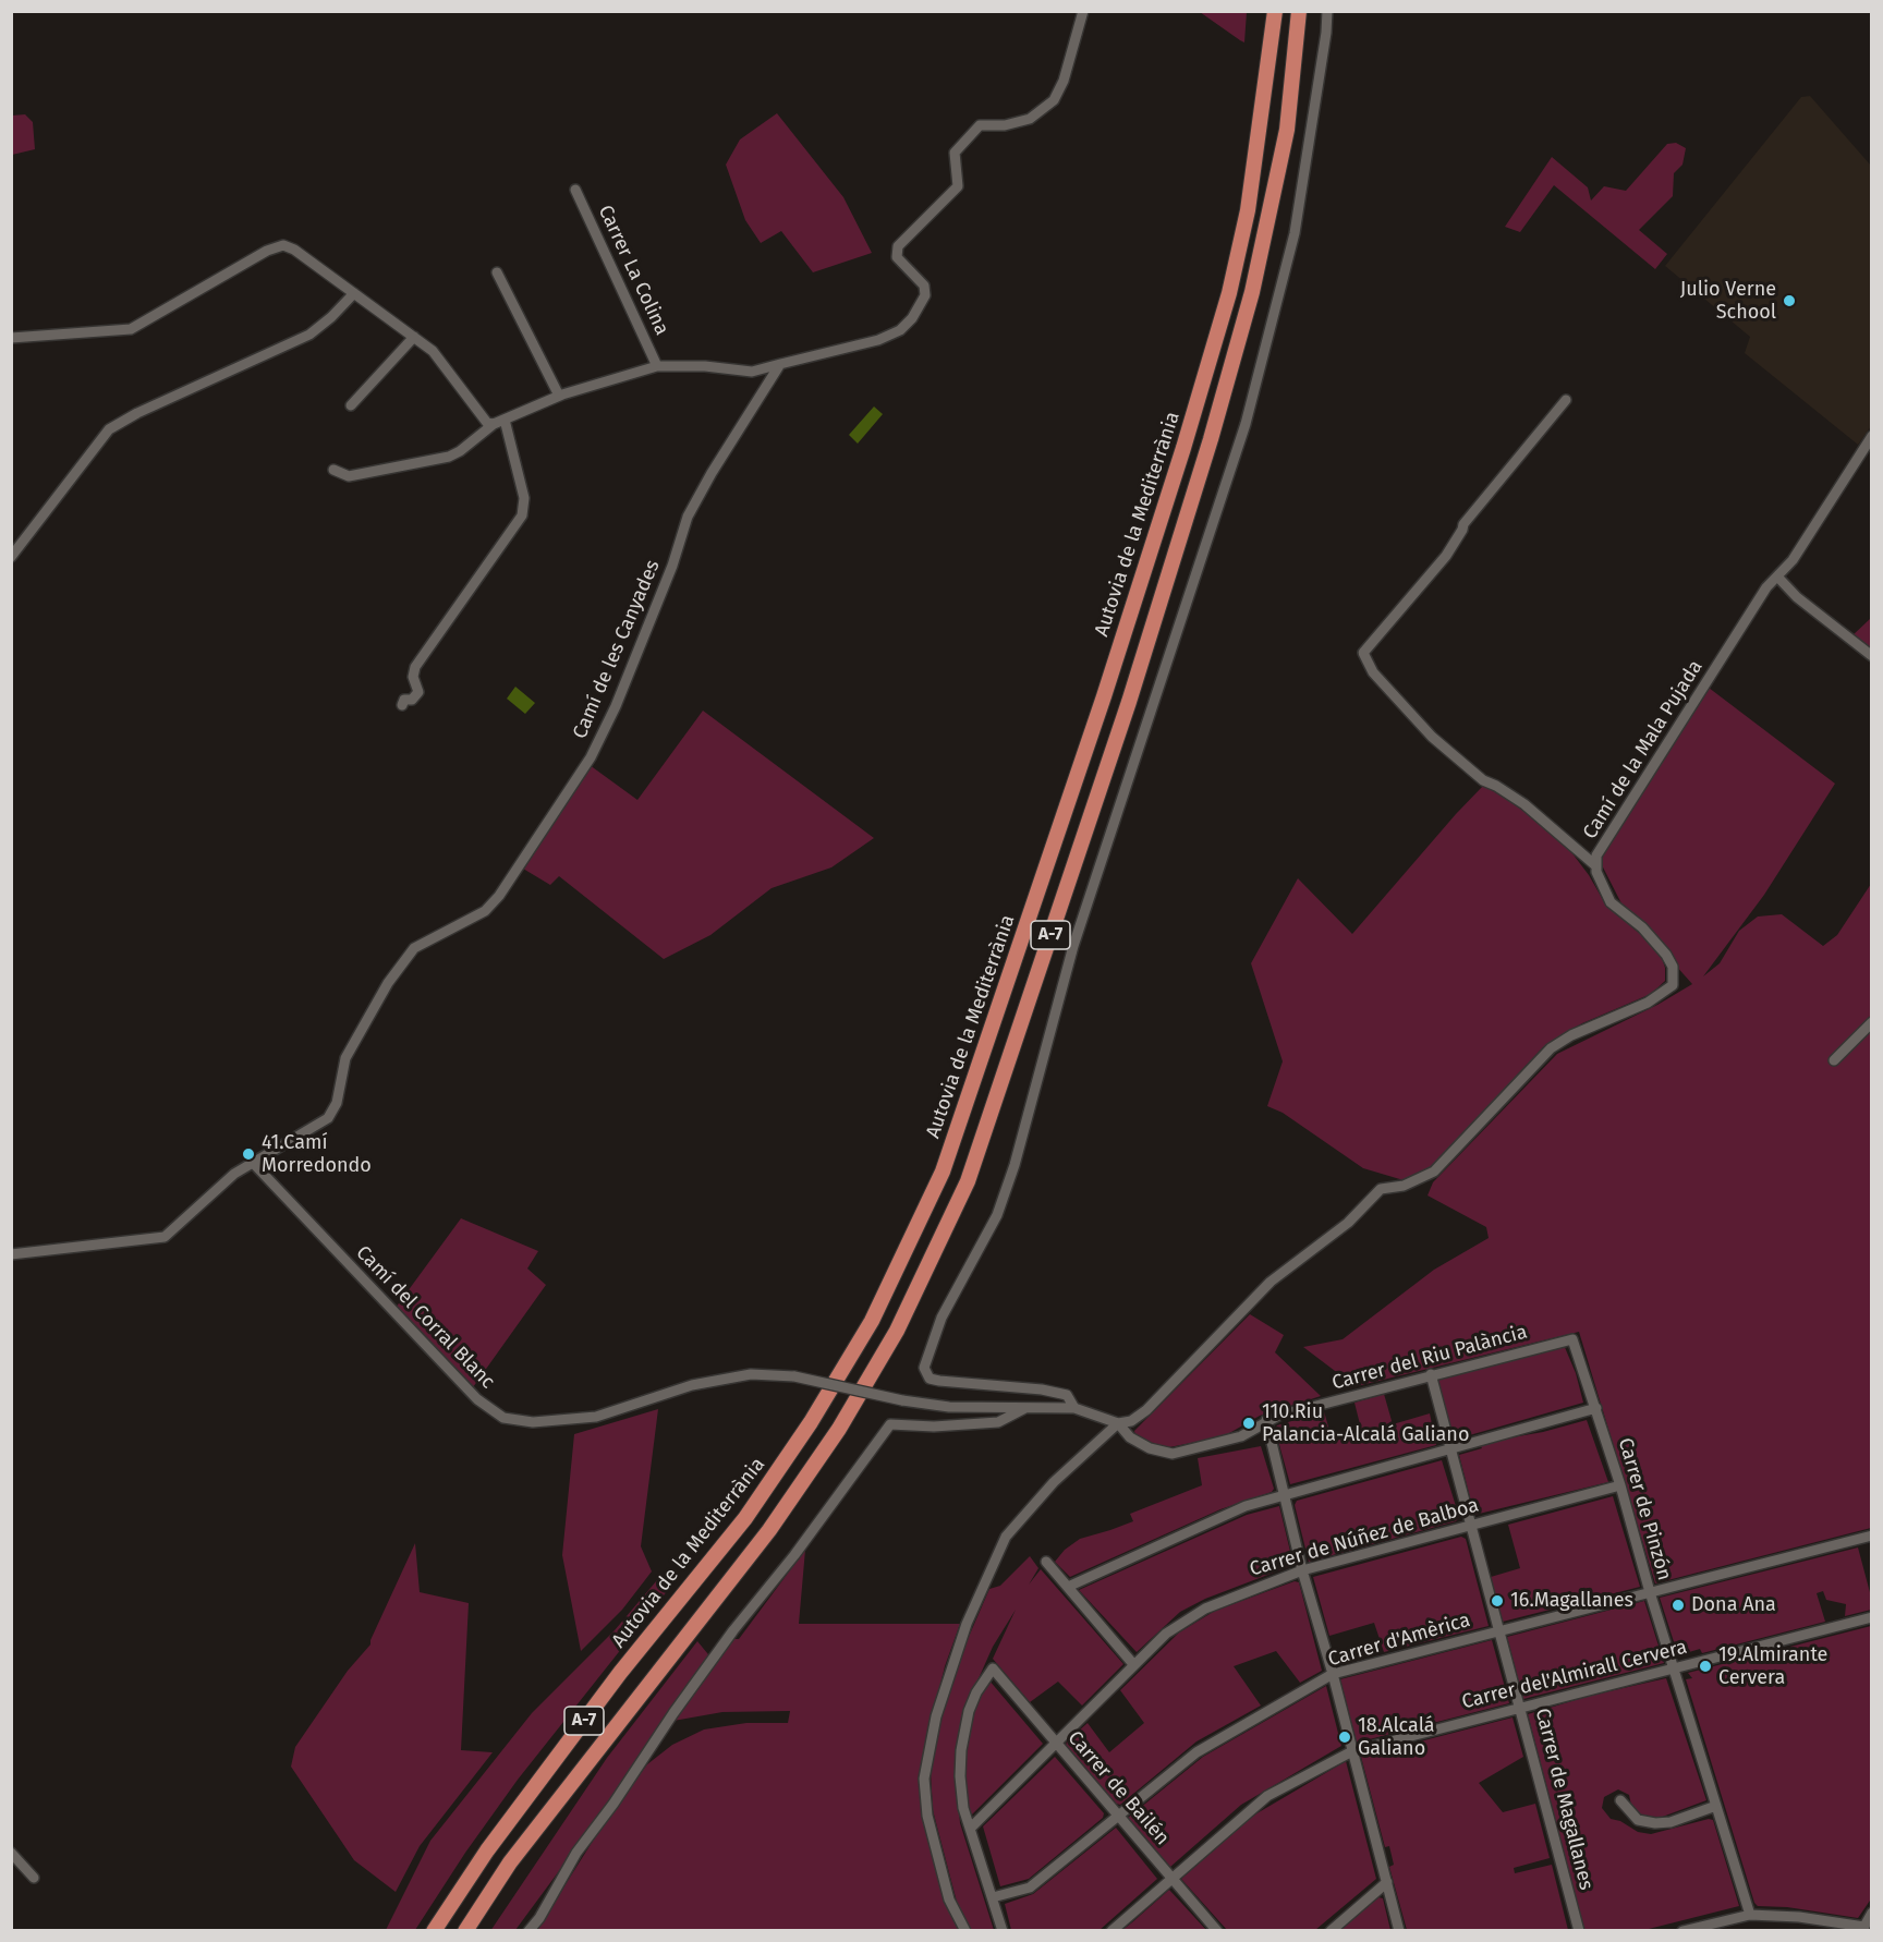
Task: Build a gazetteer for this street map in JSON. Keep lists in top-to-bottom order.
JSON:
{
  "streets": {
    "highway": ["Autovia de la Mediterrània", "A-7"],
    "street": [
      "Carrer La Colina",
      "Camí de les Canyades",
      "Camí de la Mala Pujada",
      "Camí del Corral Blanc",
      "Carrer del Riu Palància",
      "Carrer de Pinzón",
      "Carrer de Núñez de Balboa",
      "Carrer d'Amèrica",
      "Carrer del'Almirall Cervera",
      "Carrer de Bailén",
      "Carrer de Magallanes"
    ]
  },
  "crossings": [
    ["Camí de les Canyades", "Camí del Corral Blanc"],
    ["Camí de la Mala Pujada", "Carrer del Riu Palància"],
    ["Carrer del Riu Palància", "Carrer de Pinzón"],
    ["Carrer del Riu Palància", "Carrer de Magallanes"],
    ["Carrer de Pinzón", "Carrer de Núñez de Balboa"],
    ["Carrer de Pinzón", "Carrer d'Amèrica"],
    ["Carrer de Pinzón", "Carrer del'Almirall Cervera"],
    ["Carrer de Núñez de Balboa", "Carrer de Bailén"],
    ["Carrer de Núñez de Balboa", "Carrer de Magallanes"],
    ["Carrer d'Amèrica", "Carrer de Bailén"],
    ["Carrer d'Amèrica", "Carrer de Magallanes"],
    ["Carrer del'Almirall Cervera", "Carrer de Bailén"],
    ["Carrer del'Almirall Cervera", "Carrer de Magallanes"]
  ],
  "places": [
    "Julio Verne School",
    "41.Camí Morredondo",
    "110.Riu Palancia-Alcalá Galiano",
    "16.Magallanes",
    "Dona Ana",
    "19.Almirante Cervera",
    "18.Alcalá Galiano"
  ]
}
